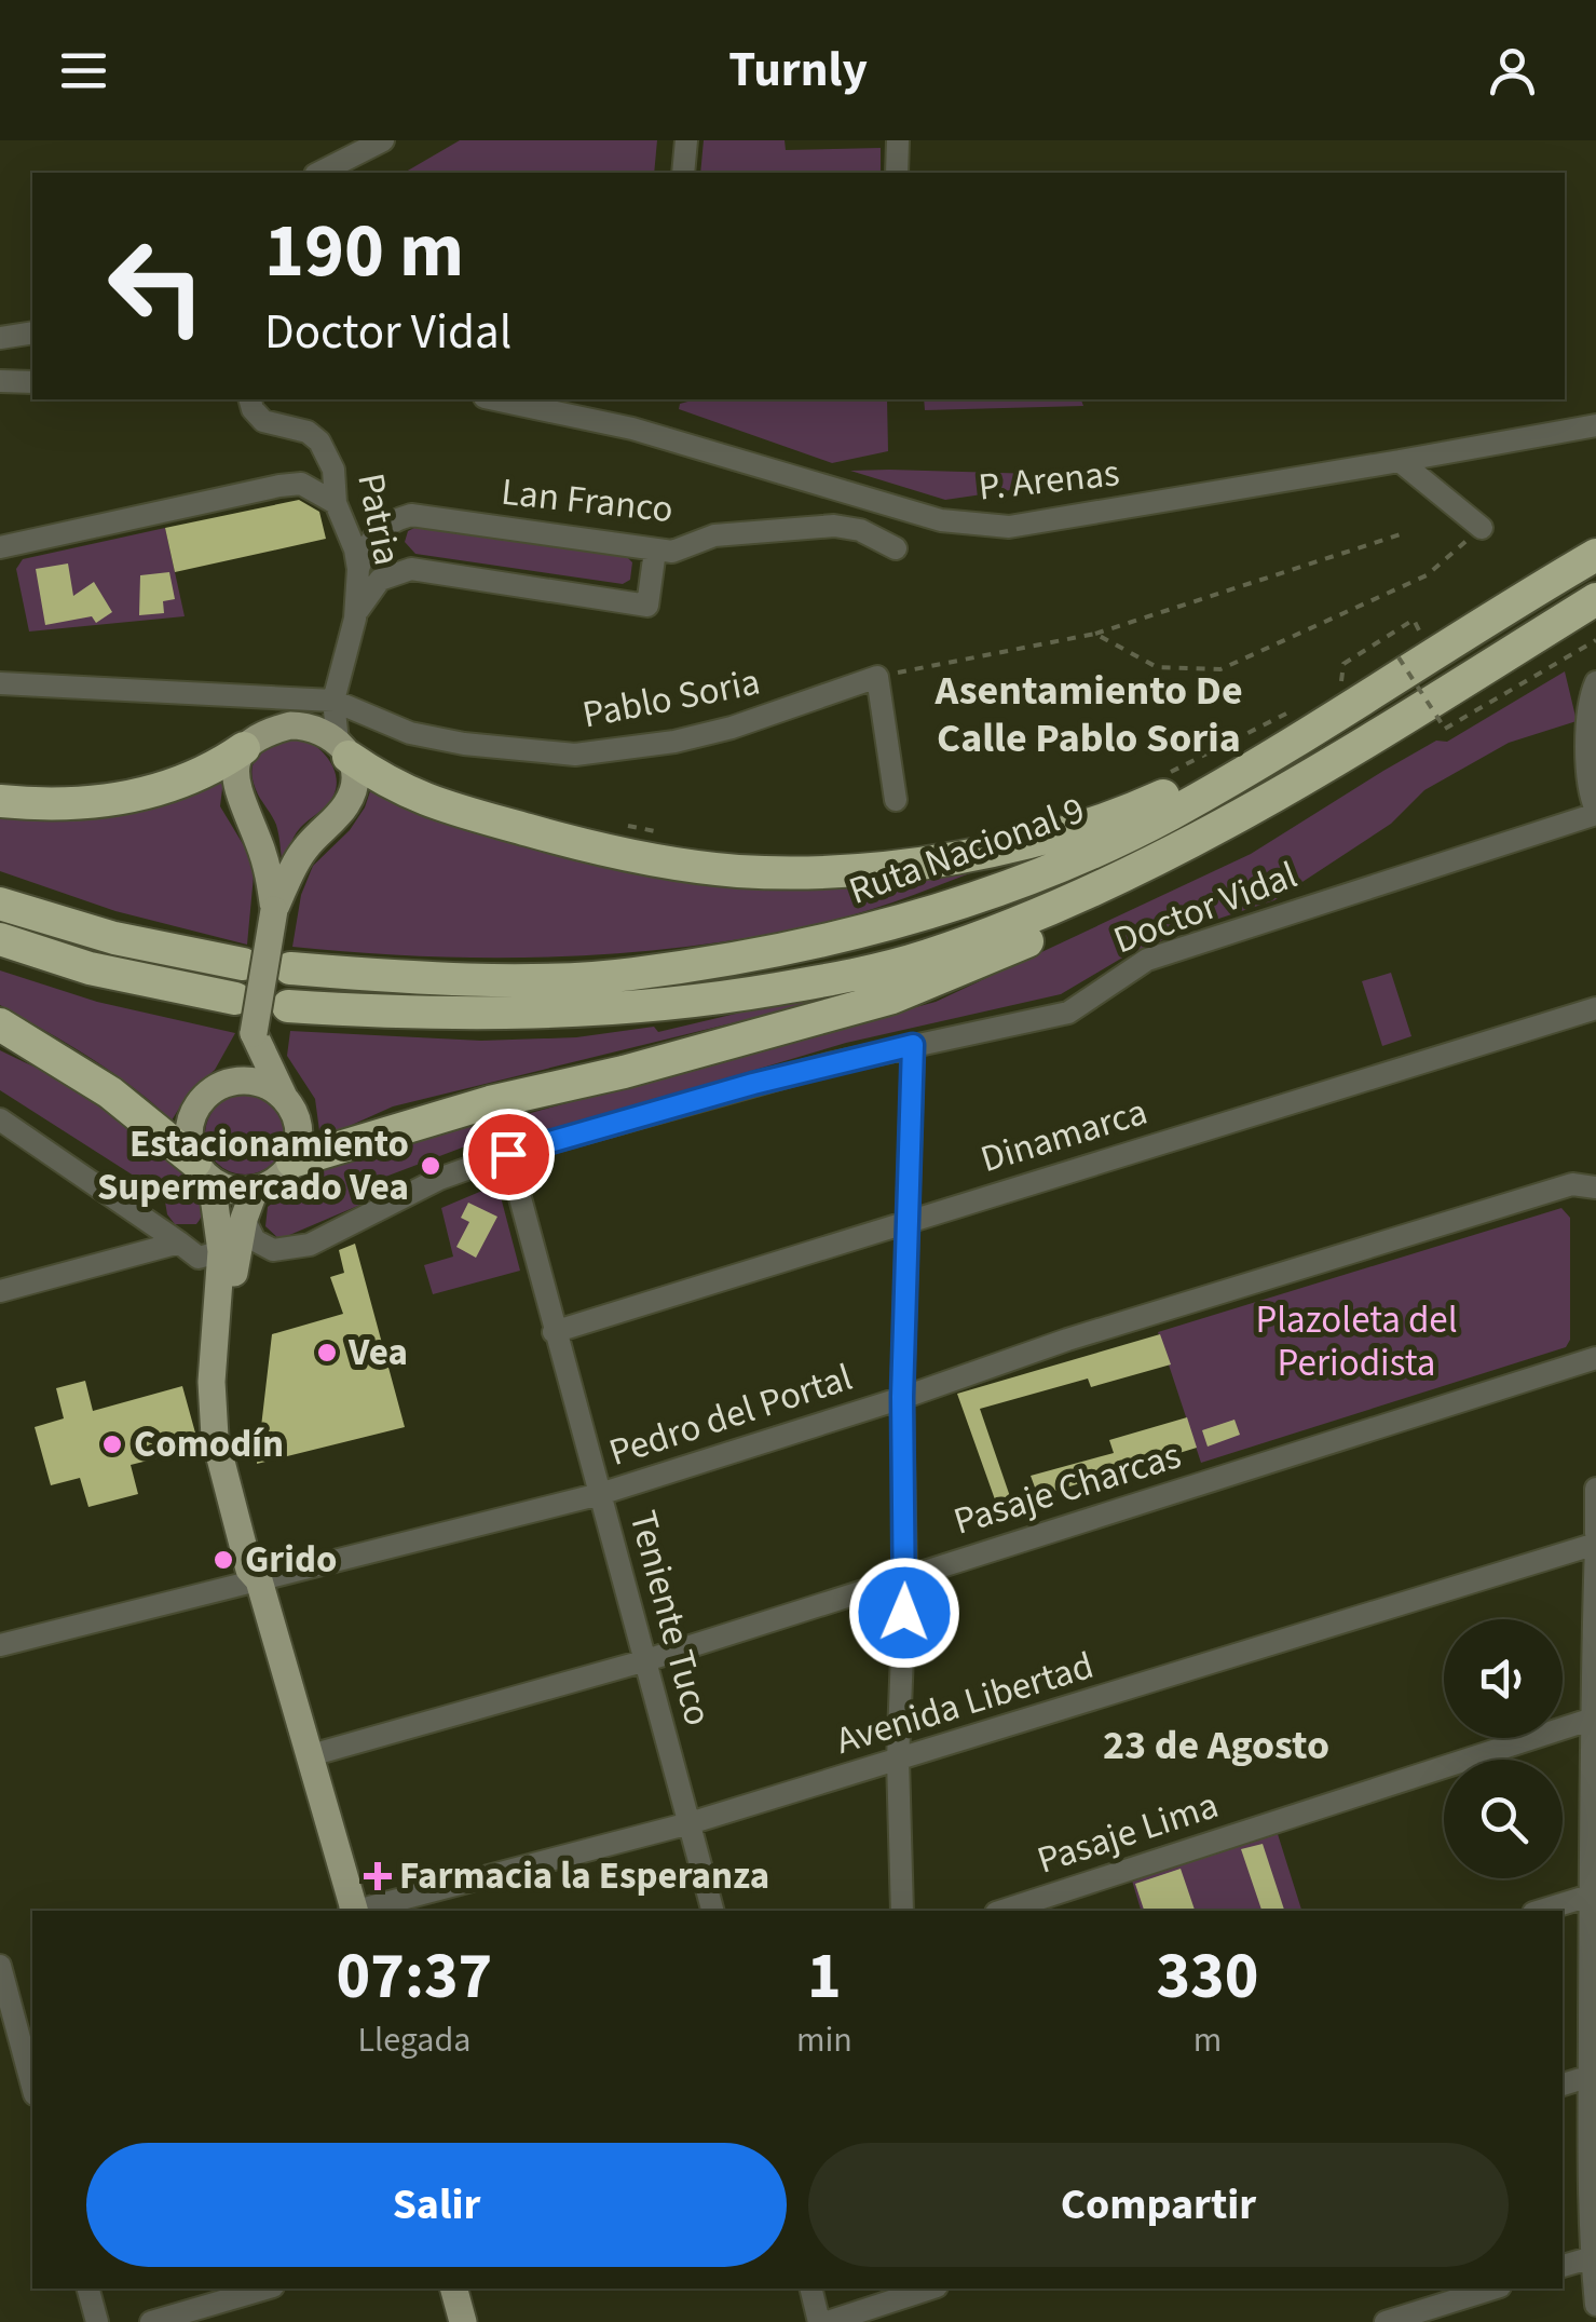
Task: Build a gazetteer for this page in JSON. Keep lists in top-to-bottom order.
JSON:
{
  "streets": {
    "highway": ["Ruta Nacional 9"],
    "street": [
      "P. Arenas",
      "Lan Franco",
      "Patria",
      "Pablo Soria",
      "Doctor Vidal",
      "Dinamarca",
      "Pedro del Portal",
      "Pasaje Charcas",
      "Teniente Tuco",
      "Avenida Libertad",
      "Pasaje Lima"
    ]
  },
  "crossings": [
    ["Lan Franco", "Patria"],
    ["Patria", "Pablo Soria"],
    ["Doctor Vidal", "Teniente Tuco"],
    ["Dinamarca", "Teniente Tuco"],
    ["Pedro del Portal", "Teniente Tuco"],
    ["Pasaje Charcas", "Teniente Tuco"],
    ["Teniente Tuco", "Avenida Libertad"]
  ],
  "districts": ["Asentamiento De Calle Pablo Soria", "23 de Agosto"],
  "parks": ["Plazoleta del Periodista"],
  "places": {
    "other": [
      "Estacionamiento Supermercado Vea",
      "Vea",
      "Comodín",
      "Grido"
    ],
    "health": ["Farmacia la Esperanza"]
  },
  "page": {
    "header": "Turnly",
    "turn": ["190 m", "Doctor Vidal"],
    "eta": [
      "07:37",
      "Llegada",
      "1",
      "min",
      "330",
      "m"
    ],
    "buttons": ["Salir", "Compartir"]
  }
}
